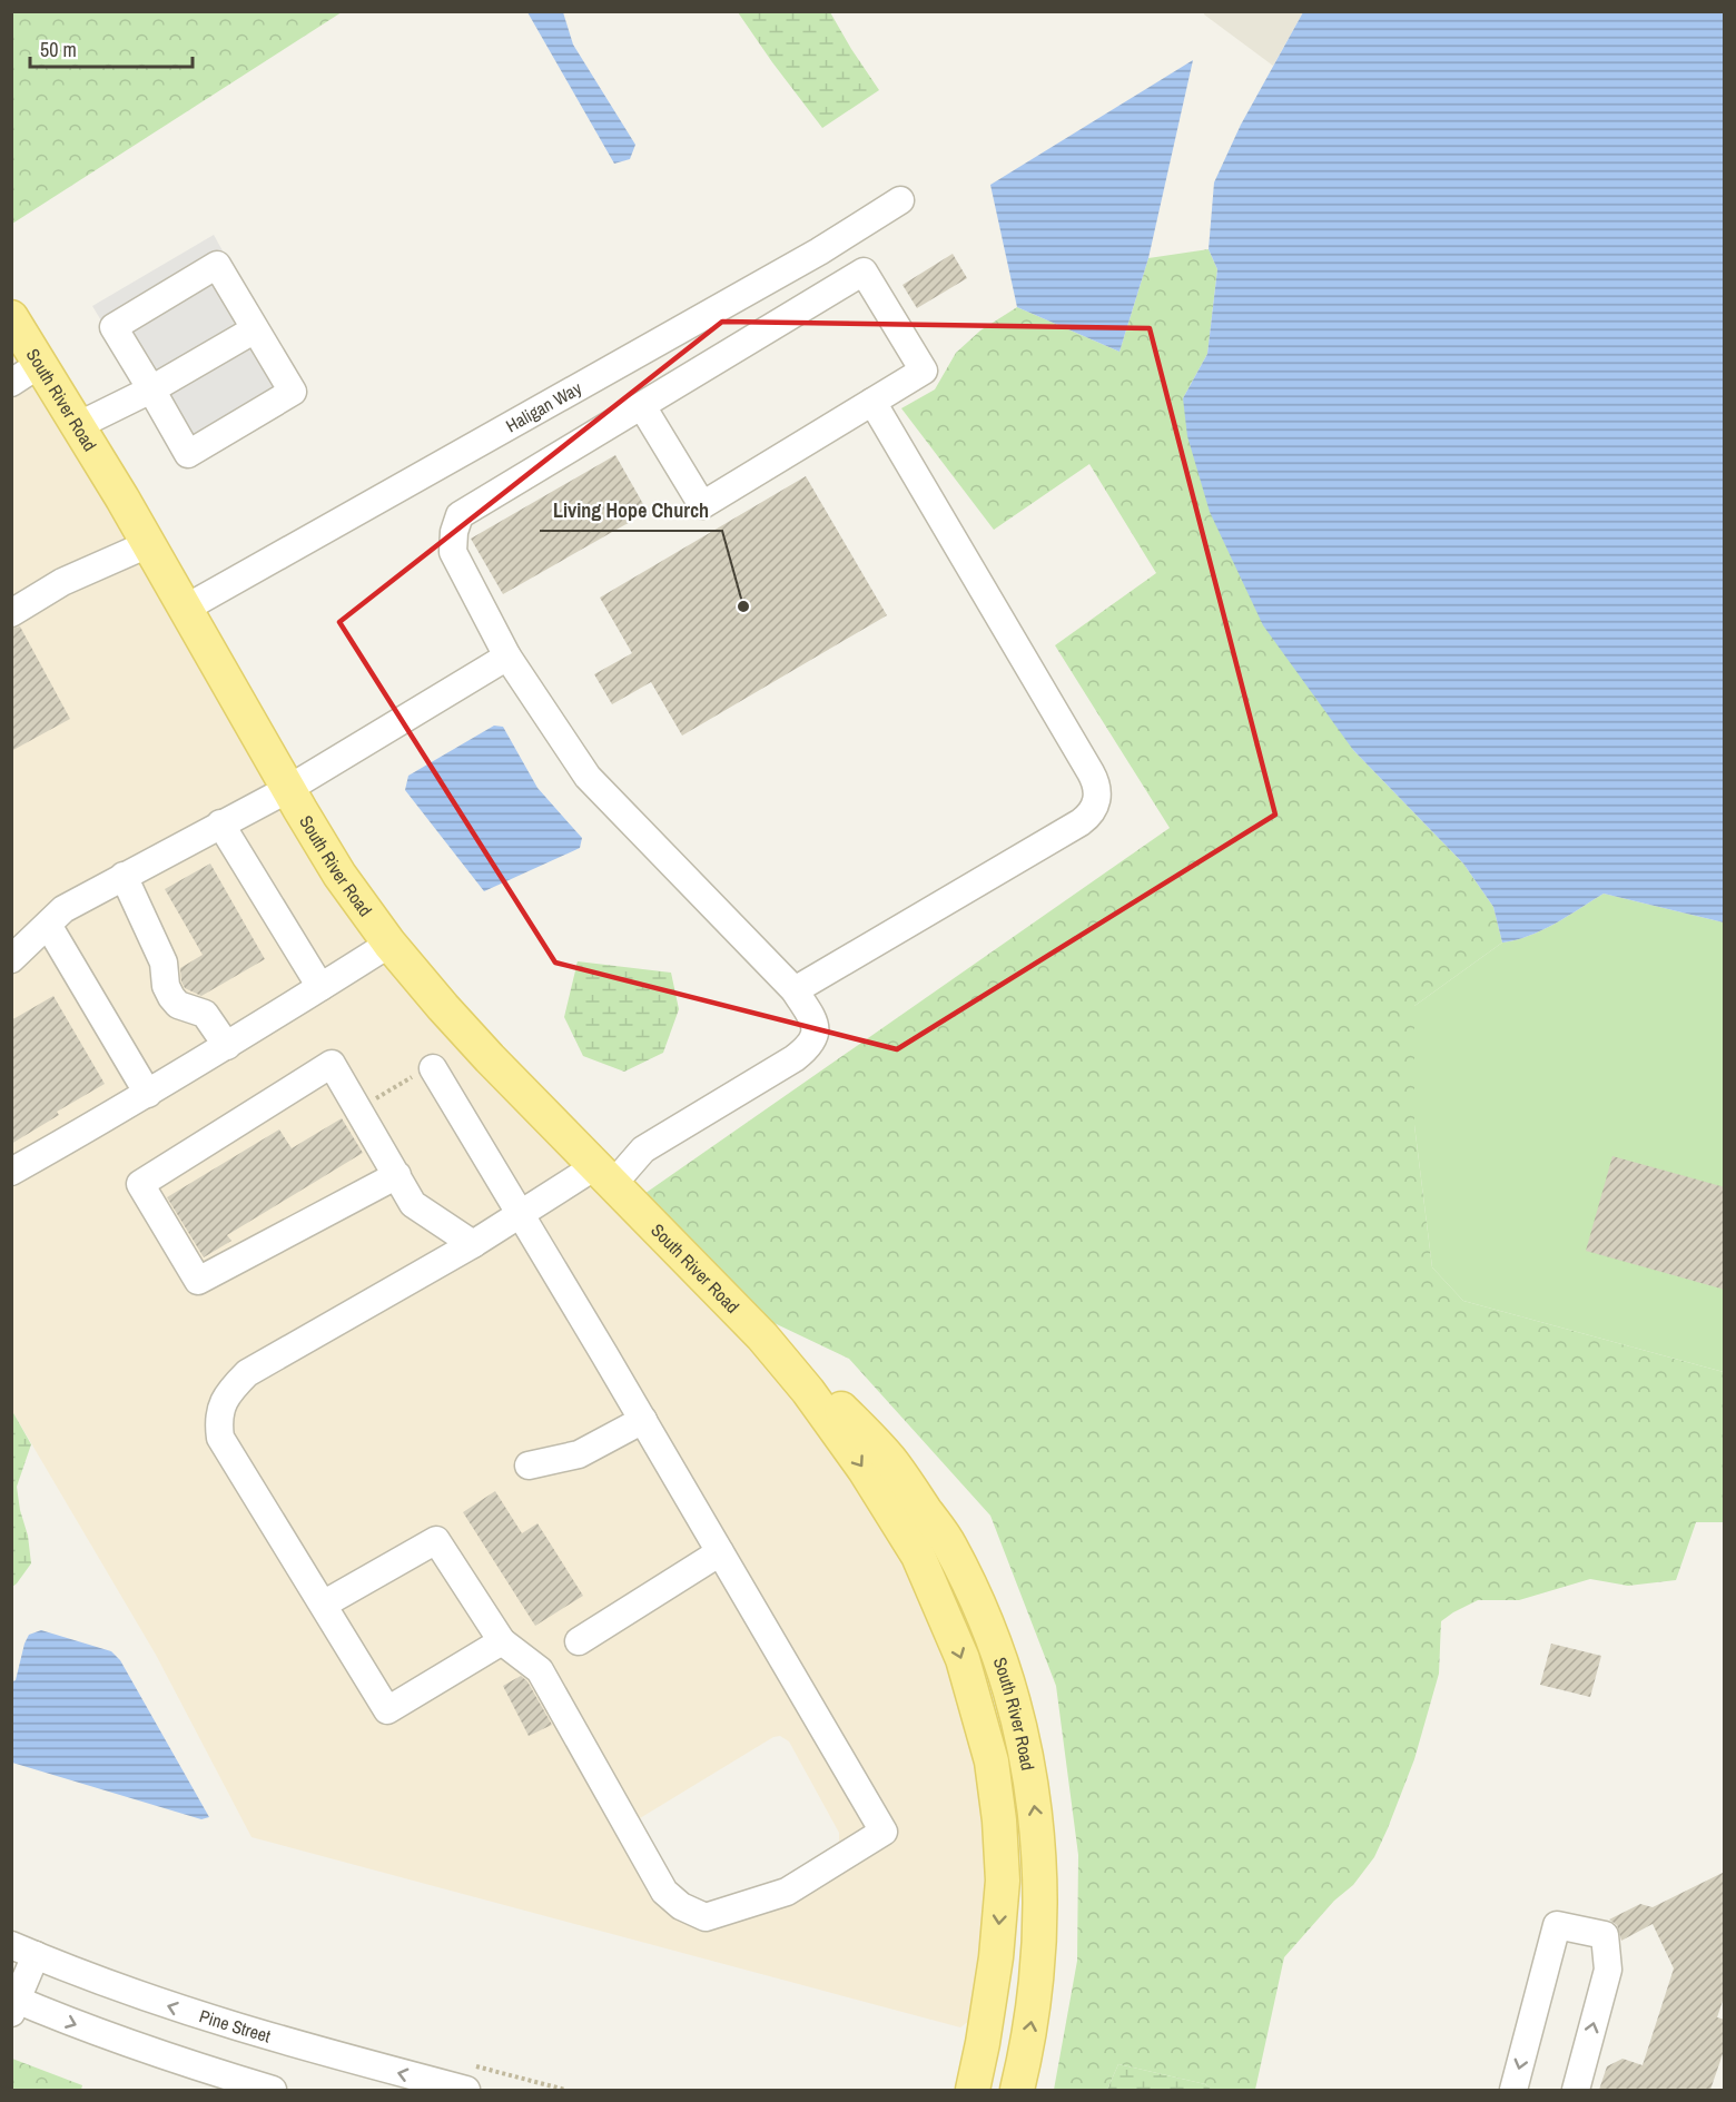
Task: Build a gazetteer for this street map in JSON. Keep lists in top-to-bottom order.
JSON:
{
  "streets": {
    "main road": ["South River Road"],
    "street": ["Haligan Way", "Pine Street"]
  },
  "crossings": [
    ["South River Road", "Haligan Way"]
  ],
  "places": ["Living Hope Church"],
  "scale_bar": "50 m"
}
